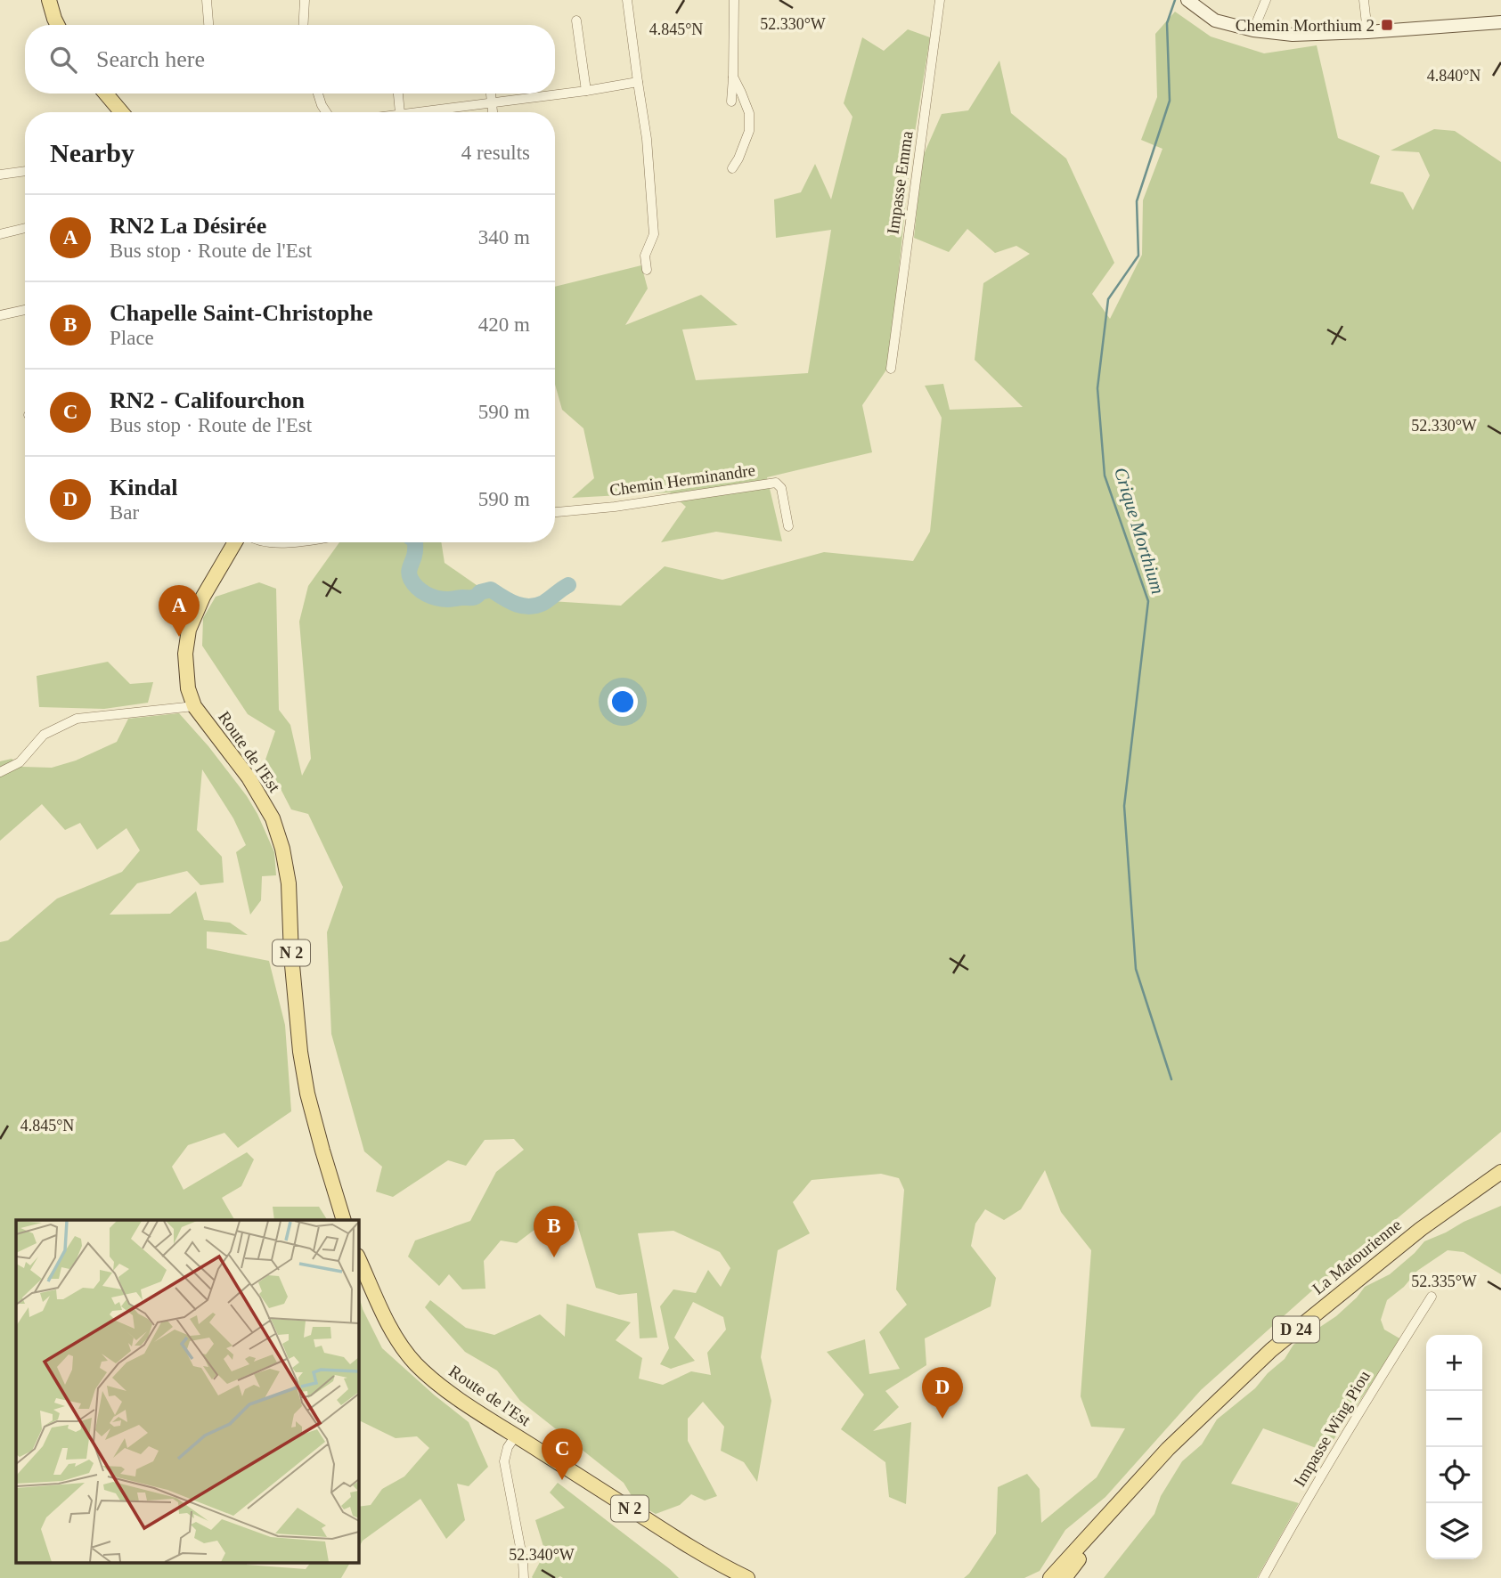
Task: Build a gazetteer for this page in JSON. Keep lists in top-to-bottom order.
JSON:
{
  "streets": {
    "main road": [
      "Route de l'Est",
      "N 2",
      "La Matourienne",
      "D 24"
    ],
    "street": ["Impasse Emma", "Chemin Herminandre", "Impasse Wing Piou"]
  },
  "water": ["Crique Morthium"],
  "places": {
    "transit": ["Chemin Morthium 2"]
  },
  "page": {
    "search": "Search here",
    "heading": ["Nearby", "4 results"],
    "list": [
      {
        "mark": "A",
        "name": "RN2 La Désirée",
        "note": "Bus stop · Route de l'Est",
        "value": "340 m"
      },
      {
        "mark": "B",
        "name": "Chapelle Saint-Christophe",
        "note": "Place",
        "value": "420 m"
      },
      {
        "mark": "C",
        "name": "RN2 - Califourchon",
        "note": "Bus stop · Route de l'Est",
        "value": "590 m"
      },
      {
        "mark": "D",
        "name": "Kindal",
        "note": "Bar",
        "value": "590 m"
      }
    ],
    "pins": [
      "A",
      "B",
      "D",
      "C"
    ],
    "map_buttons": ["+", "−"]
  },
  "coordinates": [
    "52.330°W",
    "4.845°N",
    "4.840°N",
    "52.335°W",
    "52.340°W"
  ]
}
